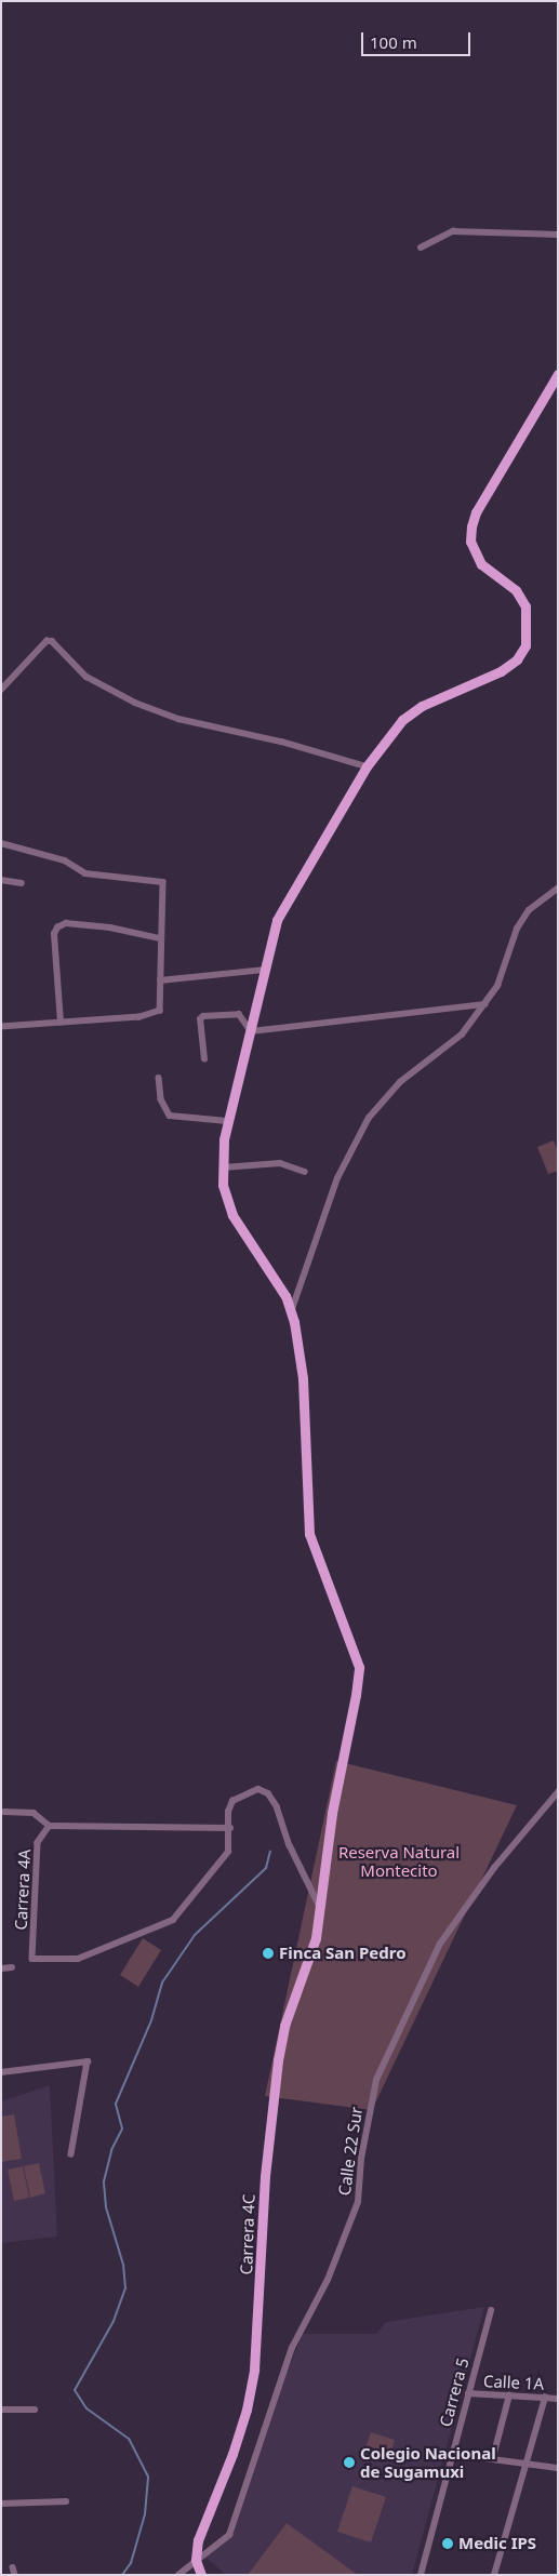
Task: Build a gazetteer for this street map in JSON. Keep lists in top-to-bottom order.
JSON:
{
  "streets": {
    "main road": ["Carrera 4C"],
    "street": [
      "Carrera 4A",
      "Calle 22 Sur",
      "Calle 1A",
      "Carrera 5"
    ]
  },
  "crossings": [
    ["Calle 22 Sur", "Carrera 4C"],
    ["Calle 1A", "Carrera 5"]
  ],
  "parks": ["Reserva Natural Montecito"],
  "places": ["Finca San Pedro", "Colegio Nacional de Sugamuxi", "Medic IPS"],
  "scale_bar": "100 m"
}
